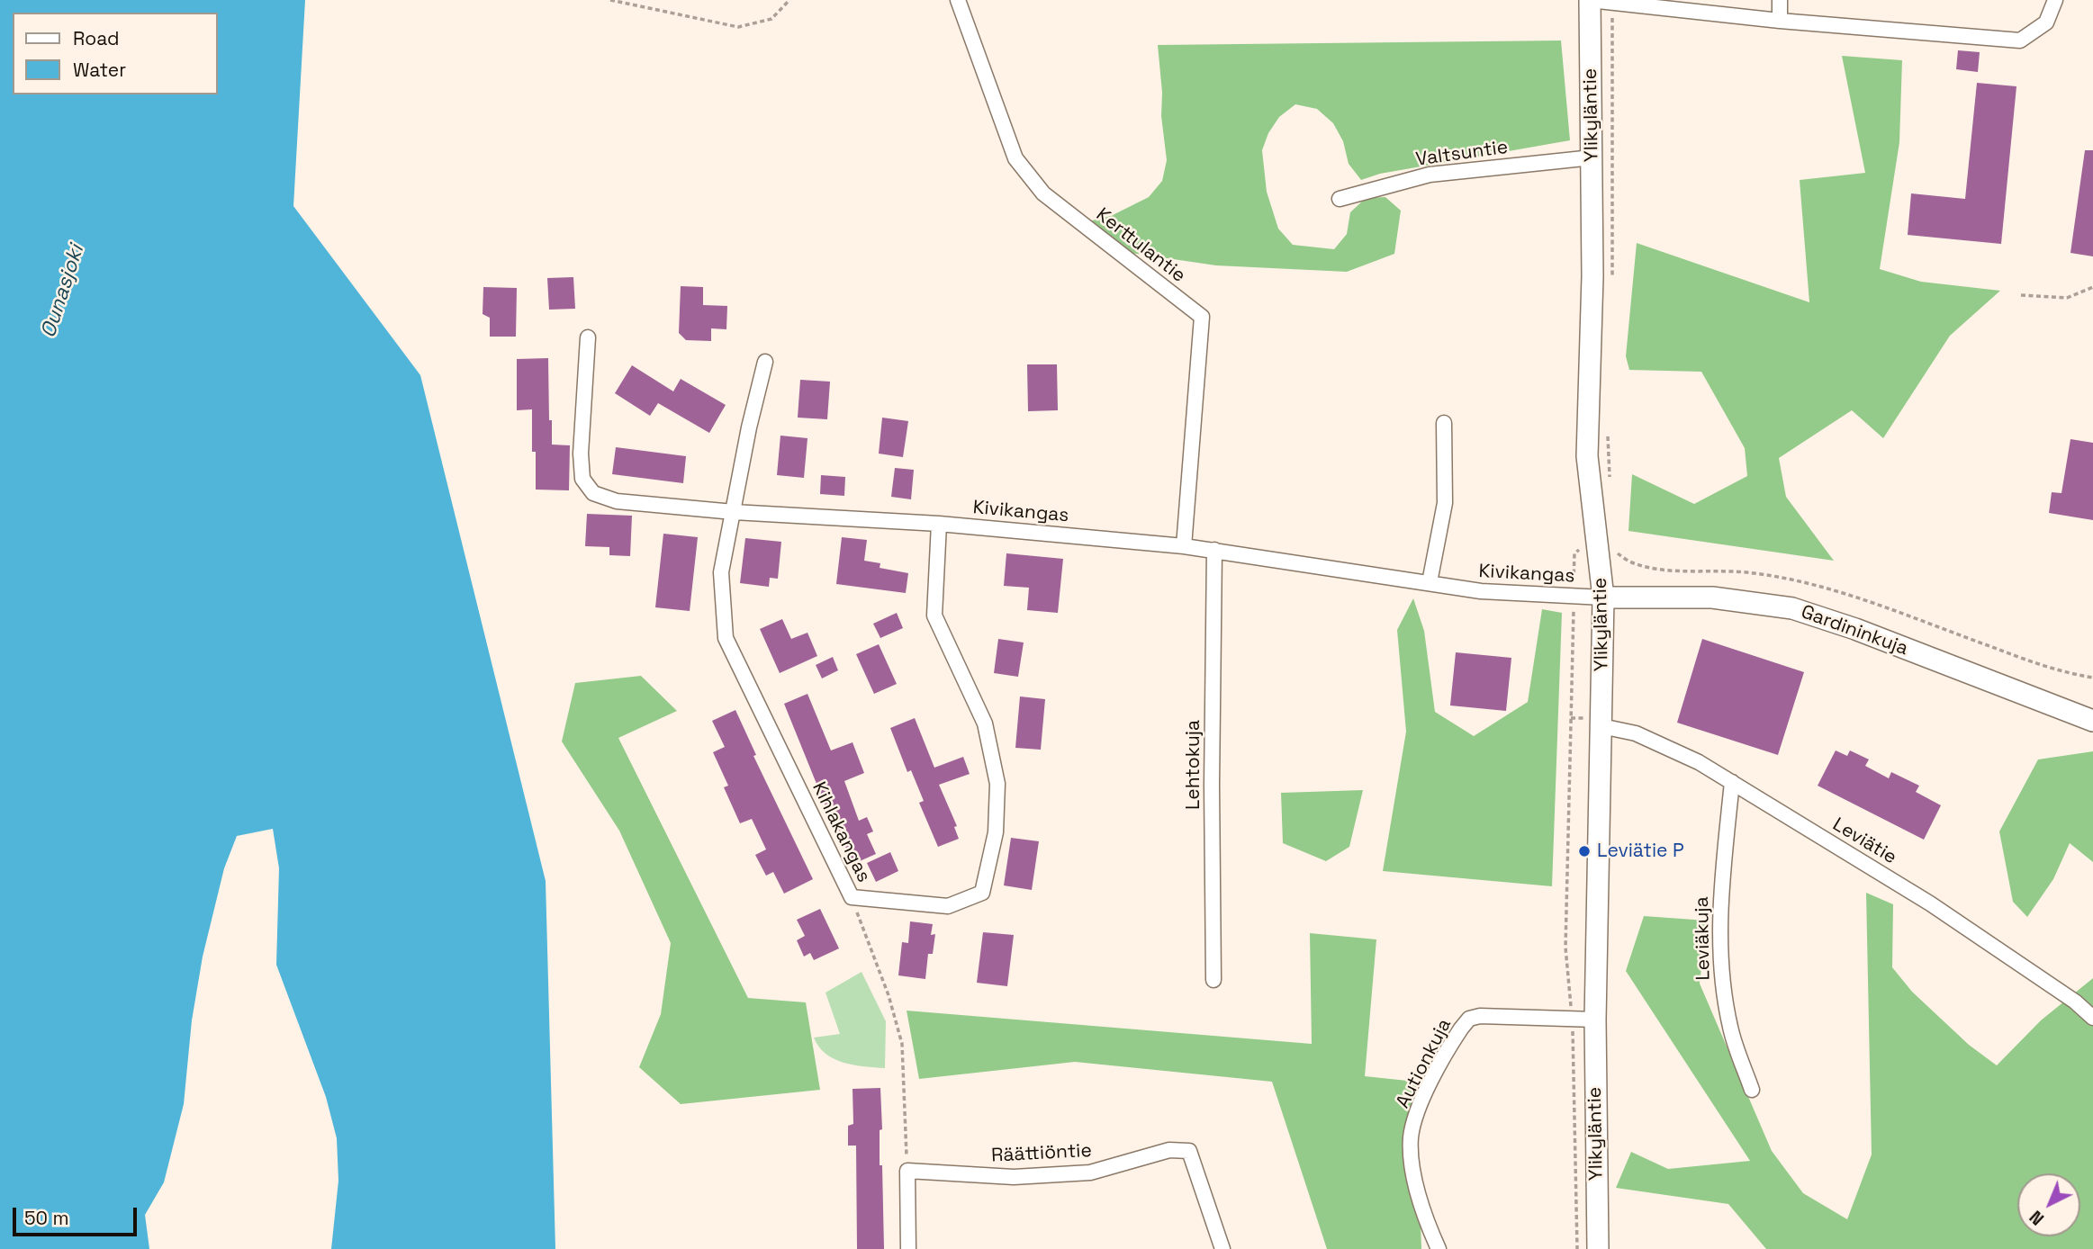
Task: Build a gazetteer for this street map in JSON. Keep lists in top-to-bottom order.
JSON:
{
  "streets": {
    "main road": ["Ylikyläntie", "Gardininkuja"],
    "street": [
      "Valtsuntie",
      "Kerttulantie",
      "Kivikangas",
      "Lehtokuja",
      "Kihlakangas",
      "Leviätie",
      "Leviäkuja",
      "Autionkuja",
      "Räättiöntie"
    ]
  },
  "crossings": [
    ["Ylikyläntie", "Valtsuntie"],
    ["Ylikyläntie", "Kivikangas"],
    ["Ylikyläntie", "Gardininkuja"],
    ["Ylikyläntie", "Leviätie"],
    ["Ylikyläntie", "Autionkuja"],
    ["Kerttulantie", "Kivikangas"],
    ["Kivikangas", "Gardininkuja"],
    ["Kivikangas", "Lehtokuja"],
    ["Kivikangas", "Kihlakangas"],
    ["Leviätie", "Leviäkuja"]
  ],
  "water": ["Ounasjoki"],
  "places": ["Leviätie P"],
  "legend": ["Road", "Water"],
  "scale_bar": "50 m",
  "north": "bottom left"
}
